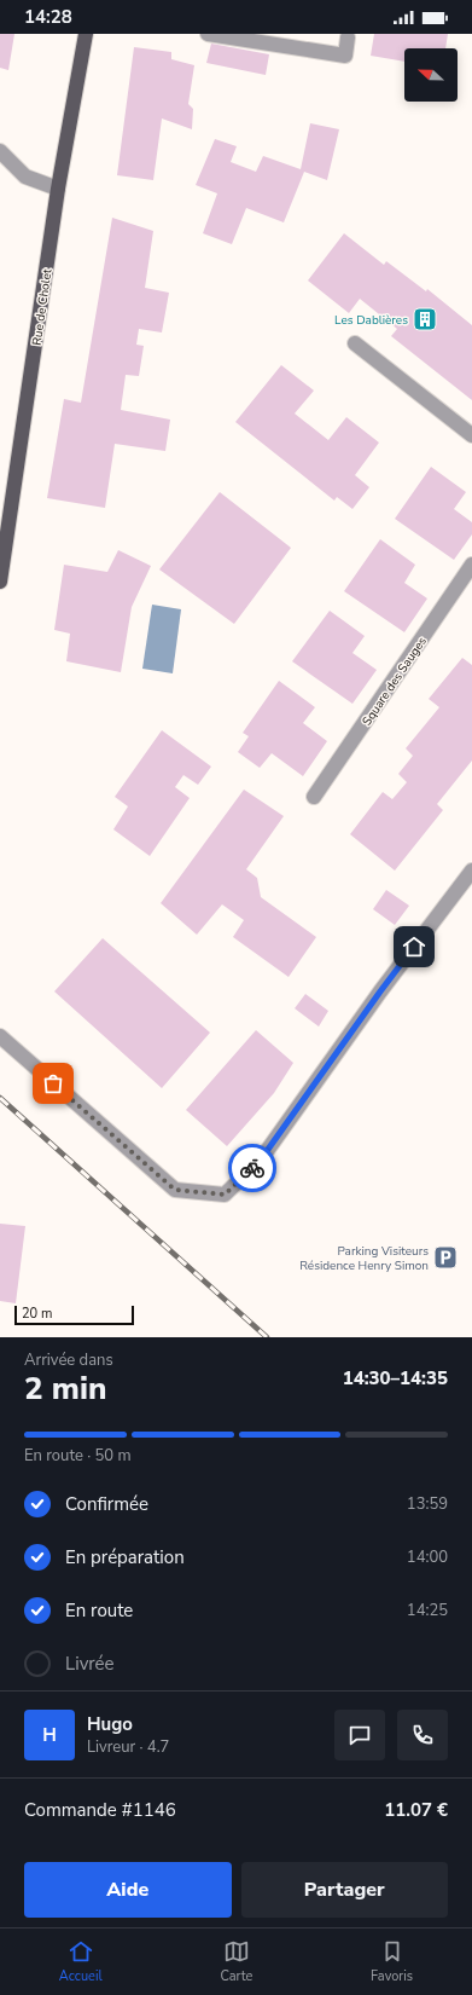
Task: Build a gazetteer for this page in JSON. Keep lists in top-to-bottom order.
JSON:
{
  "streets": {
    "main road": ["Rue de Cholet"],
    "street": ["Square des Sauges"]
  },
  "places": {
    "building": ["Les Dablières"],
    "parking": ["Parking Visiteurs Résidence Henry Simon"]
  },
  "scale_bar": "20 m",
  "north": "left",
  "page": {
    "status": "14:28",
    "scale": "20 m",
    "heading": ["2 min", "Arrivée dans", "14:30–14:35"],
    "panel": [
      "Hugo",
      "Livreur · 4.7",
      "Commande #1146",
      "11.07 €"
    ],
    "bar": "En route · 50 m",
    "list": [
      ["Confirmée", "13:59"],
      ["En préparation", "14:00"],
      ["En route", "14:25"],
      "Livrée"
    ],
    "round": "H",
    "buttons": ["Aide", "Partager"],
    "tabs": ["Accueil", "Carte", "Favoris"]
  }
}
